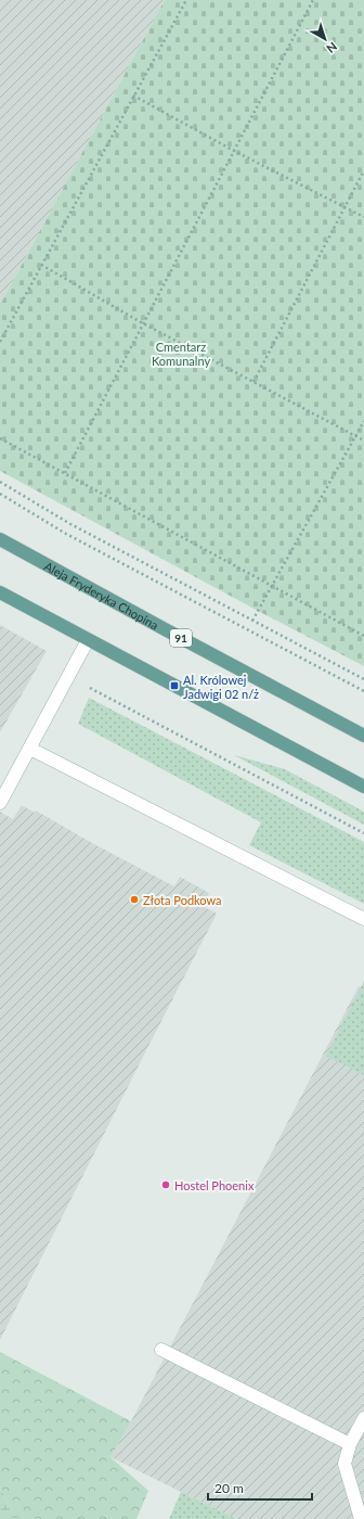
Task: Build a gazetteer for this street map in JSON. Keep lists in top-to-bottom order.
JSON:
{
  "streets": {
    "main road": ["Aleja Fryderyka Chopina", "91"]
  },
  "parks": ["Cmentarz Komunalny"],
  "places": {
    "transit": ["Al. Królowej Jadwigi 02 n/ż"],
    "other": ["Złota Podkowa", "Hostel Phoenix"]
  },
  "scale_bar": "20 m",
  "north": "bottom right"
}
